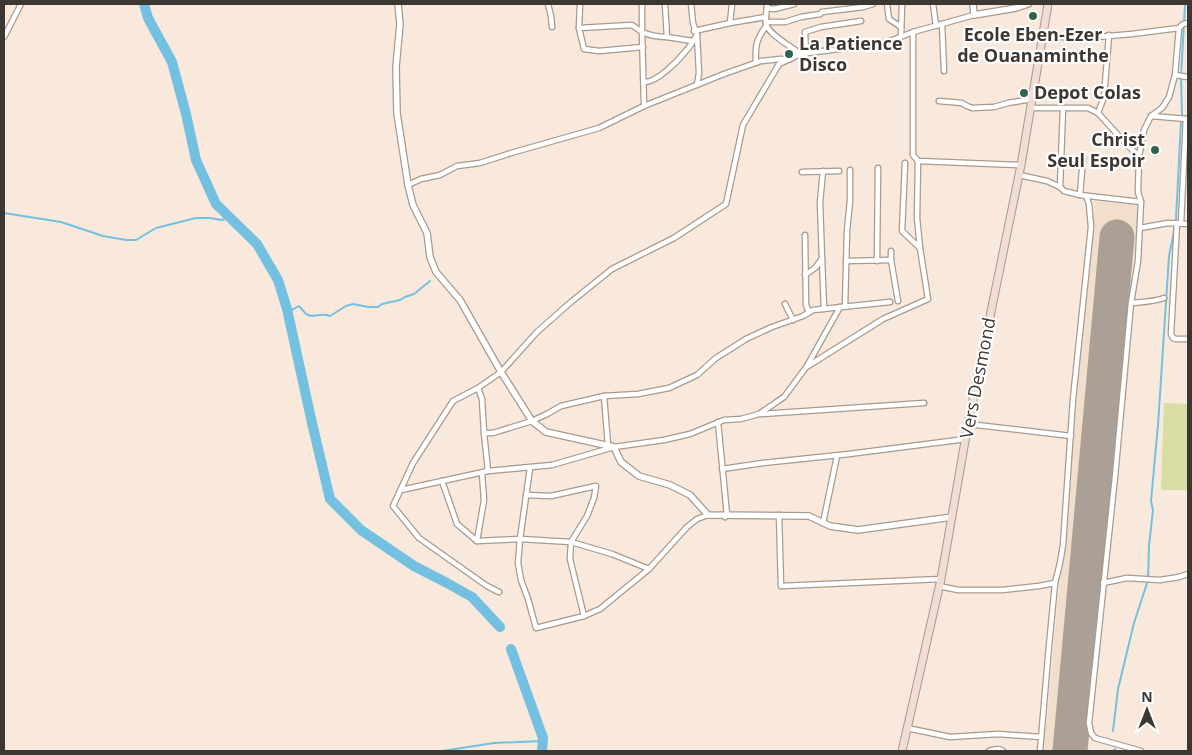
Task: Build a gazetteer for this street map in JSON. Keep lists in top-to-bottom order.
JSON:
{
  "streets": {
    "main road": ["Vers Desmond"]
  },
  "places": [
    "Ecole Eben-Ezer de Ouanaminthe",
    "La Patience Disco",
    "Depot Colas",
    "Christ Seul Espoir"
  ],
  "north": "top"
}
